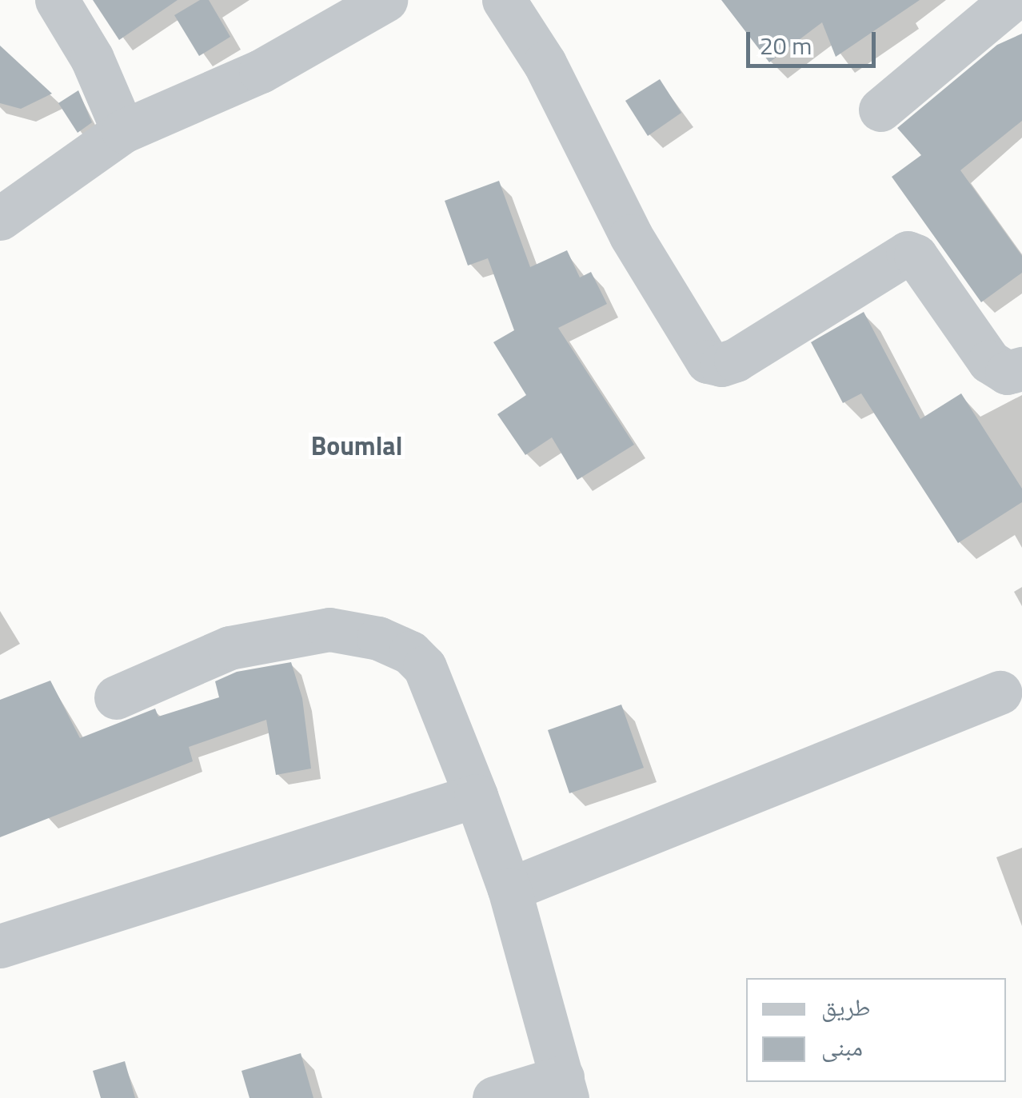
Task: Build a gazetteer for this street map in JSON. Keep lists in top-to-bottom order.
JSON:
{
  "districts": ["Boumlal"],
  "legend": ["طريق", "مبنى"],
  "scale_bar": "20 m"
}
